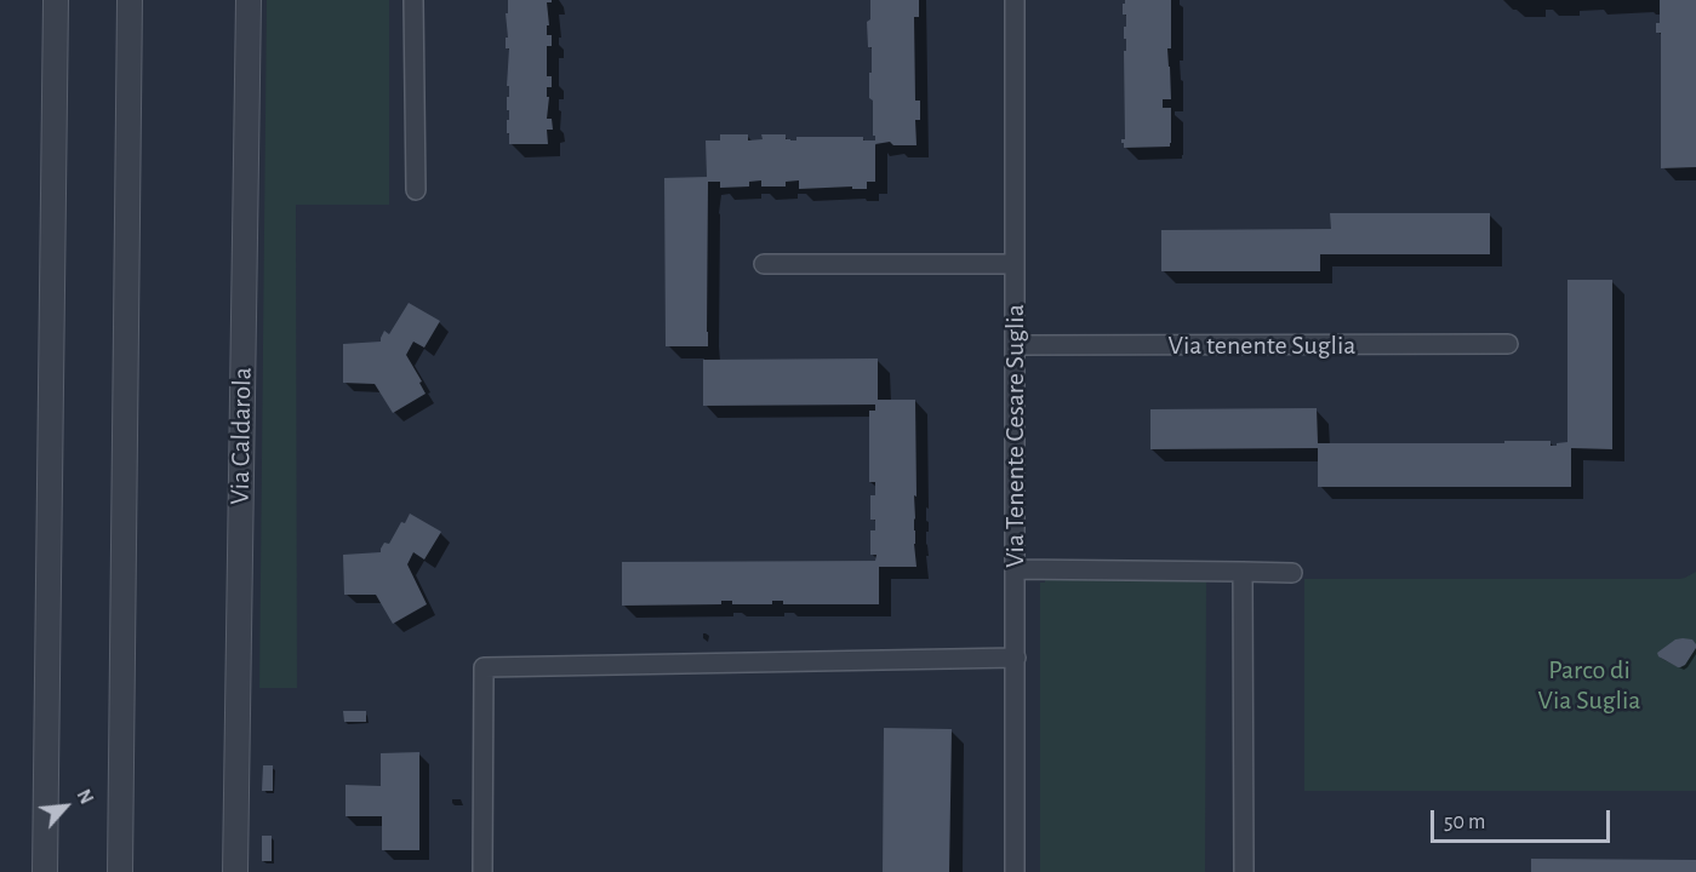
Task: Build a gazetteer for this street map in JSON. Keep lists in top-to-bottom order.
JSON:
{
  "streets": {
    "street": ["Via tenente Suglia", "Via Caldarola", "Via Tenente Cesare Suglia"]
  },
  "crossings": [
    ["Via tenente Suglia", "Via Tenente Cesare Suglia"]
  ],
  "parks": ["Parco di Via Suglia"],
  "scale_bar": "50 m",
  "north": "top right"
}
